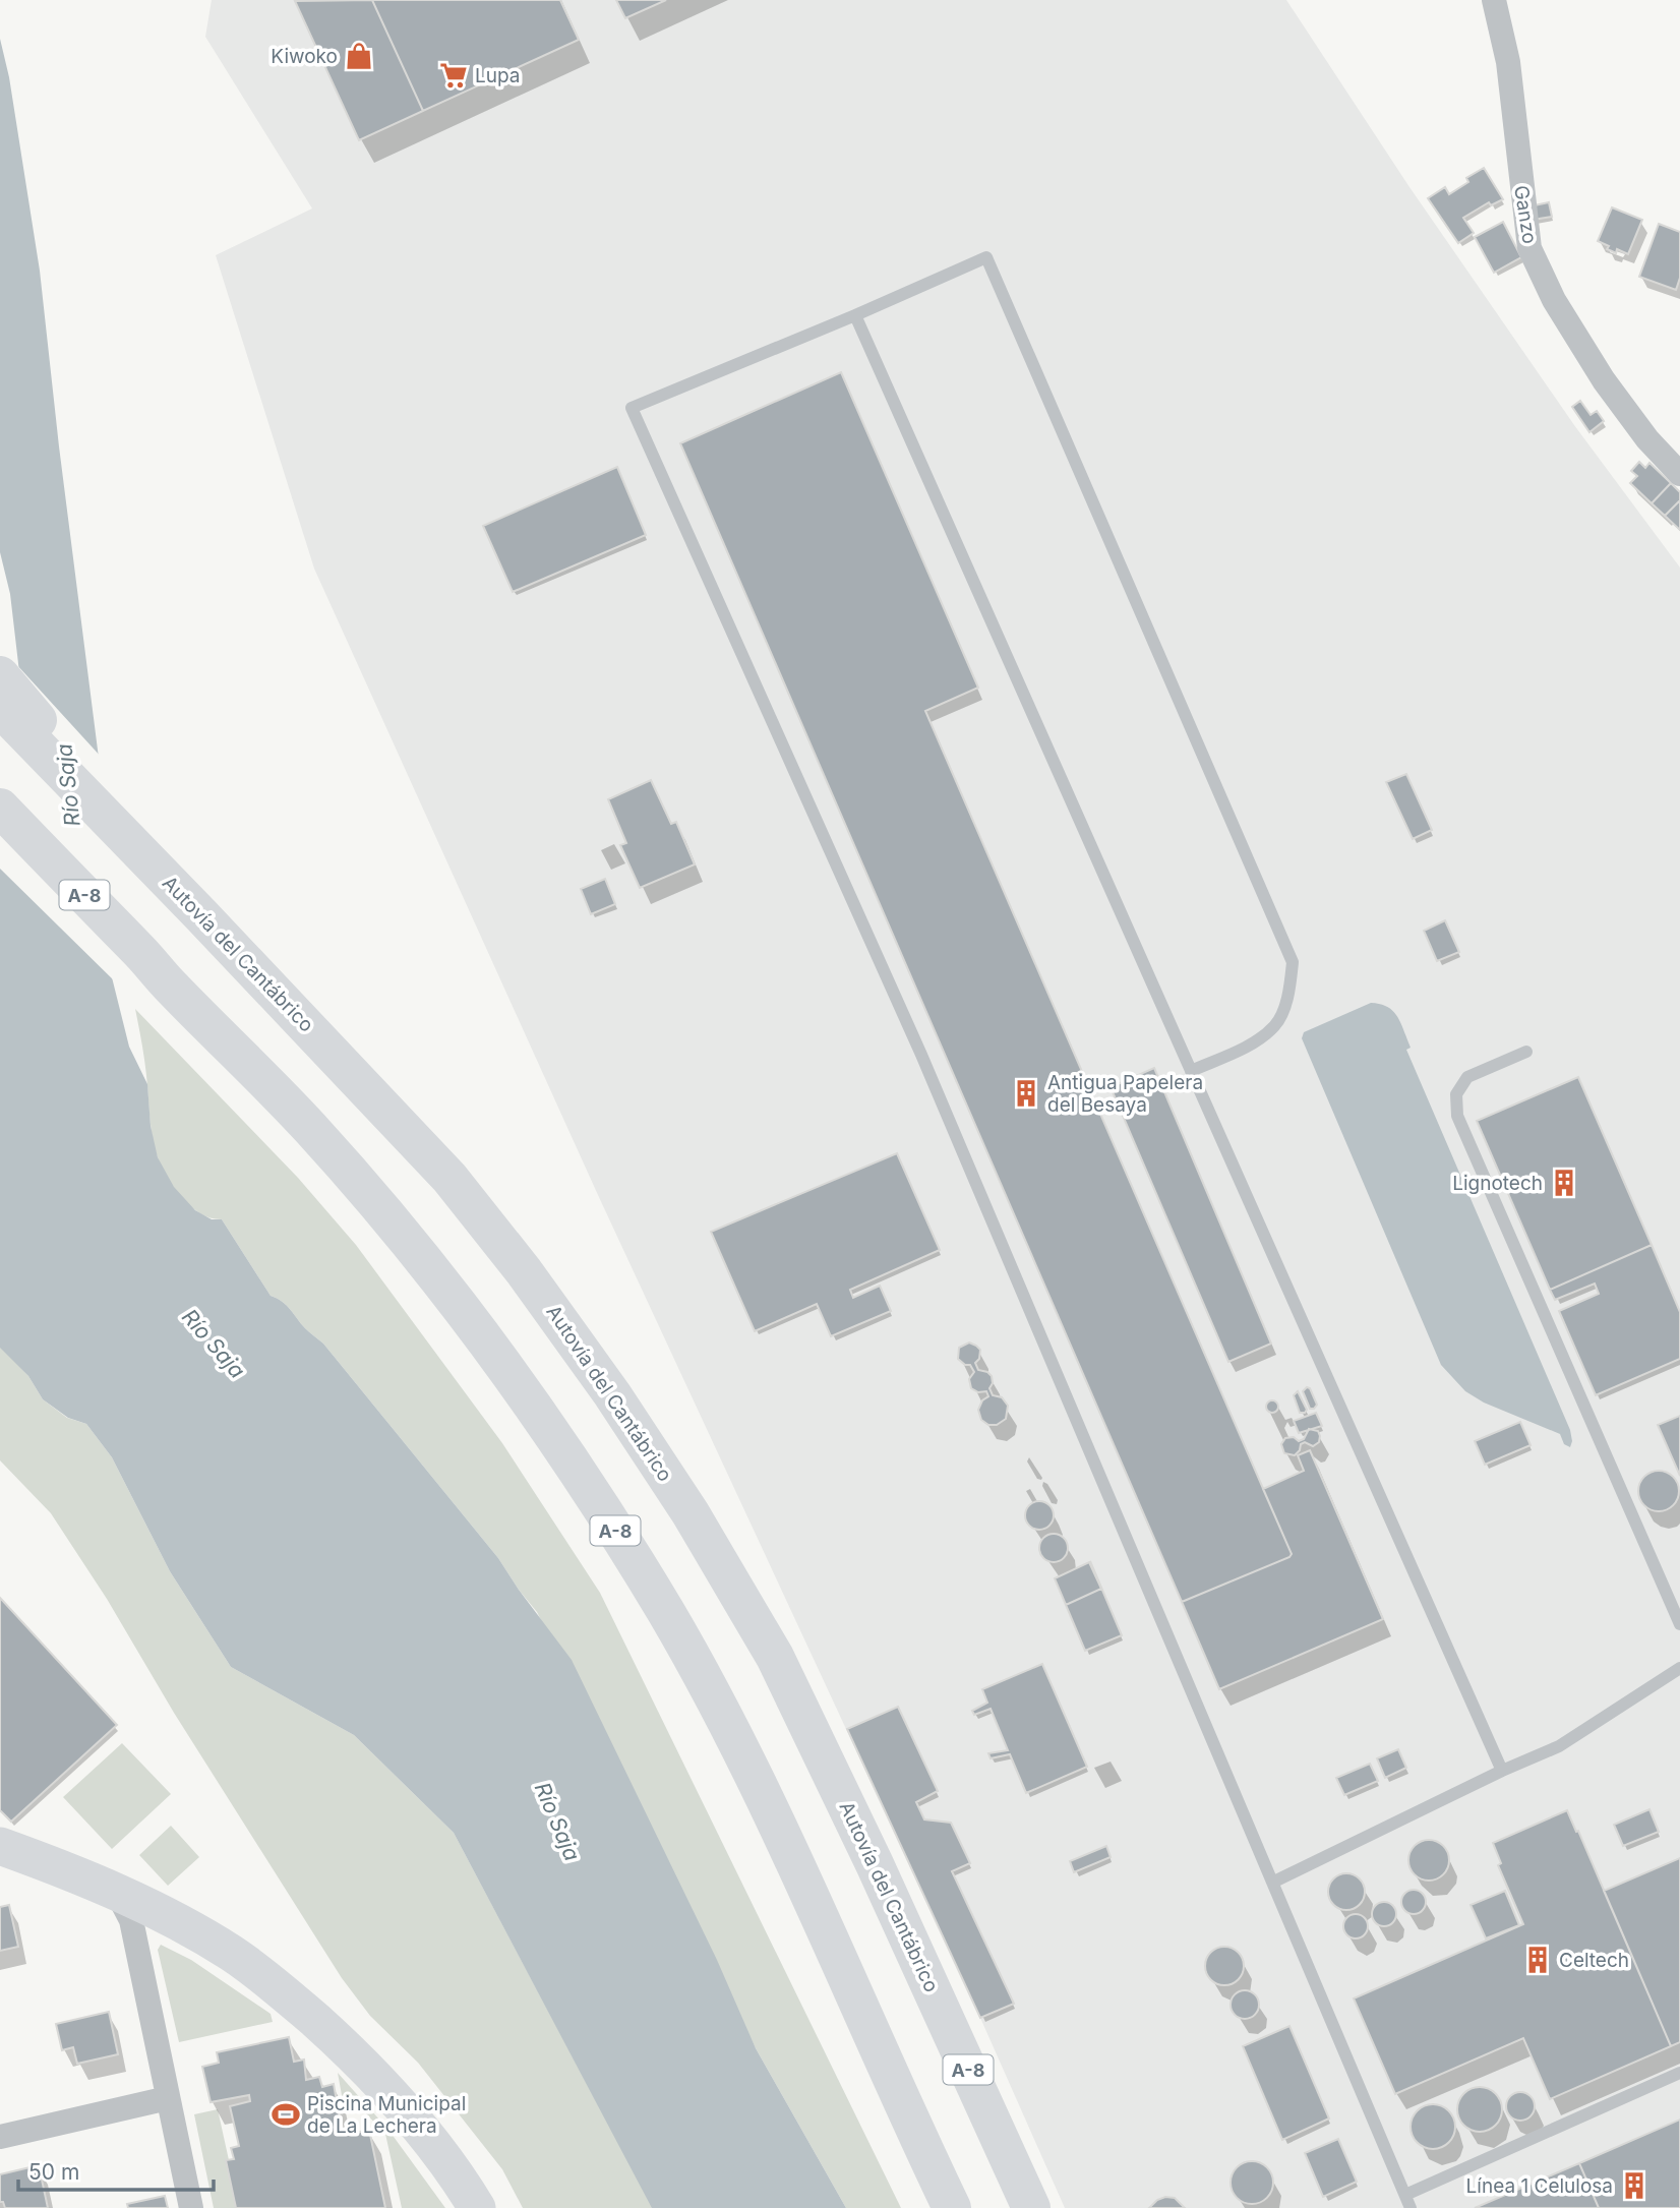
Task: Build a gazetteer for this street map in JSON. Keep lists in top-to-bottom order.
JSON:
{
  "streets": {
    "highway": ["A-8", "Autovía del Cantábrico"],
    "street": ["Ganzo"]
  },
  "water": ["Río Saja"],
  "places": {
    "shop": ["Kiwoko"],
    "supermarket": ["Lupa"],
    "building": [
      "Antigua Papelera del Besaya",
      "Lignotech",
      "Celtech",
      "Línea 1 Celulosa"
    ],
    "sports": ["Piscina Municipal de La Lechera"]
  },
  "scale_bar": "50 m"
}
